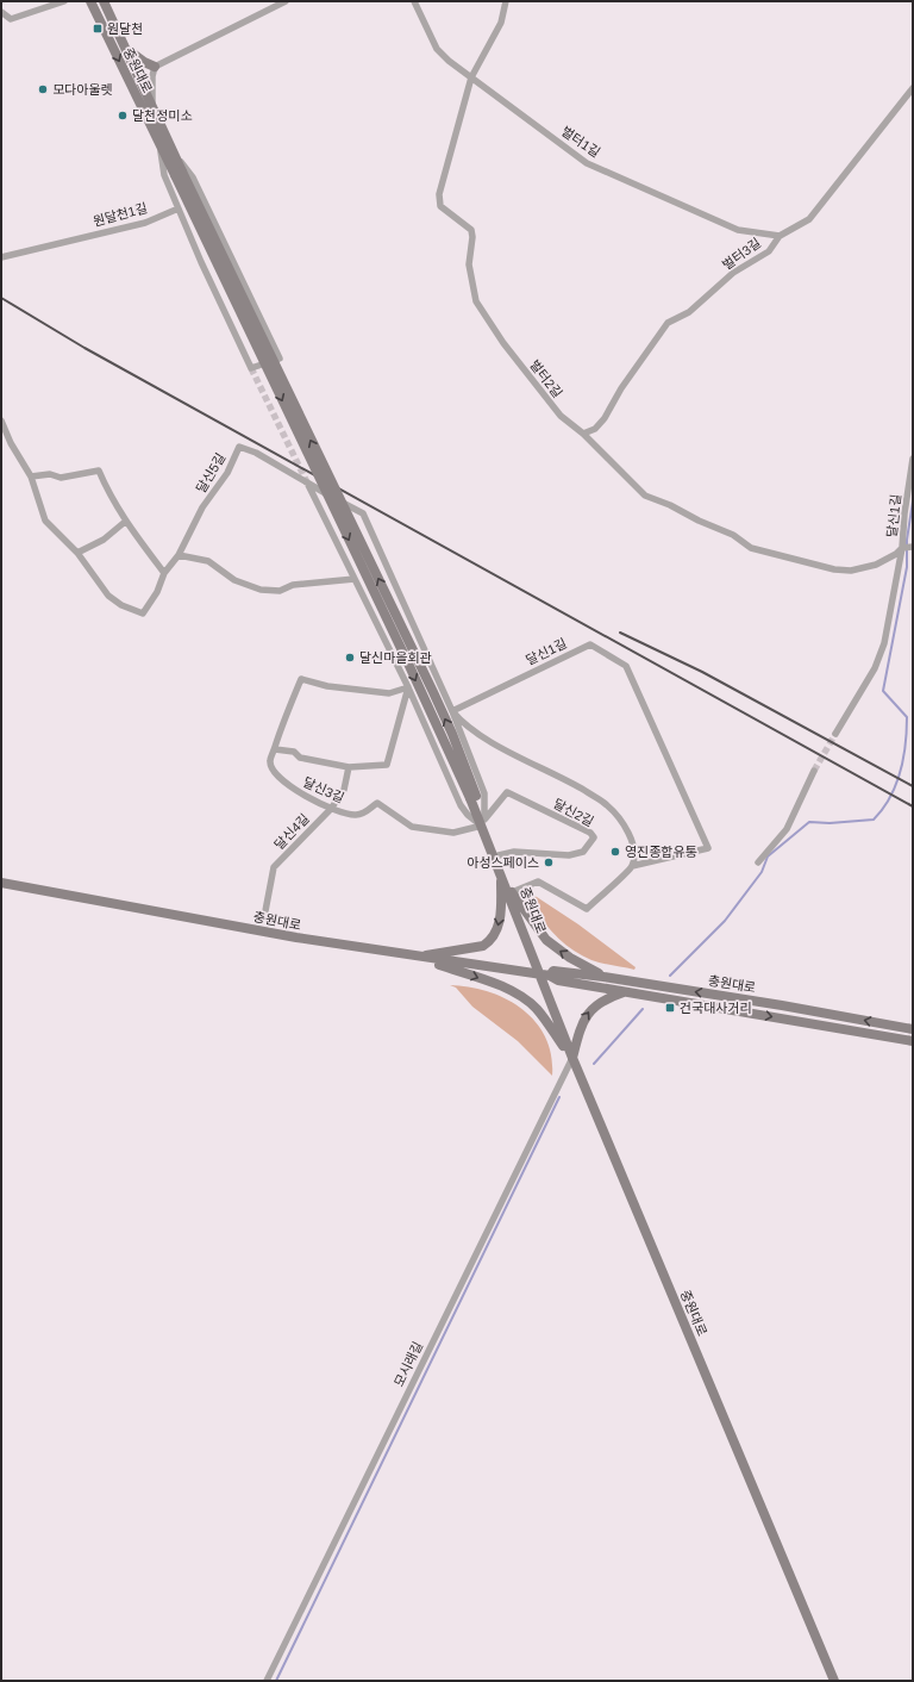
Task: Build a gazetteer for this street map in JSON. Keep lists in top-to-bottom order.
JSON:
{
  "streets": {
    "street": [
      "중원대로",
      "벌터1길",
      "원달천1길",
      "벌터3길",
      "벌터2길",
      "달신5길",
      "달신1길",
      "달신3길",
      "달신2길",
      "달신4길",
      "충원대로",
      "모시래길"
    ]
  },
  "crossings": [
    ["중원대로", "달신1길"],
    ["중원대로", "달신3길"],
    ["중원대로", "달신2길"],
    ["중원대로", "충원대로"],
    ["중원대로", "모시래길"],
    ["벌터1길", "벌터3길"],
    ["벌터1길", "벌터2길"],
    ["벌터3길", "벌터2길"],
    ["벌터2길", "달신1길"],
    ["달신3길", "달신2길"],
    ["달신3길", "달신4길"]
  ],
  "places": {
    "transit": ["원달천", "건국대사거리"],
    "other": [
      "모다아울렛",
      "달천정미소",
      "달신마을회관",
      "영진종합유통",
      "아성스페이스"
    ]
  }
}
